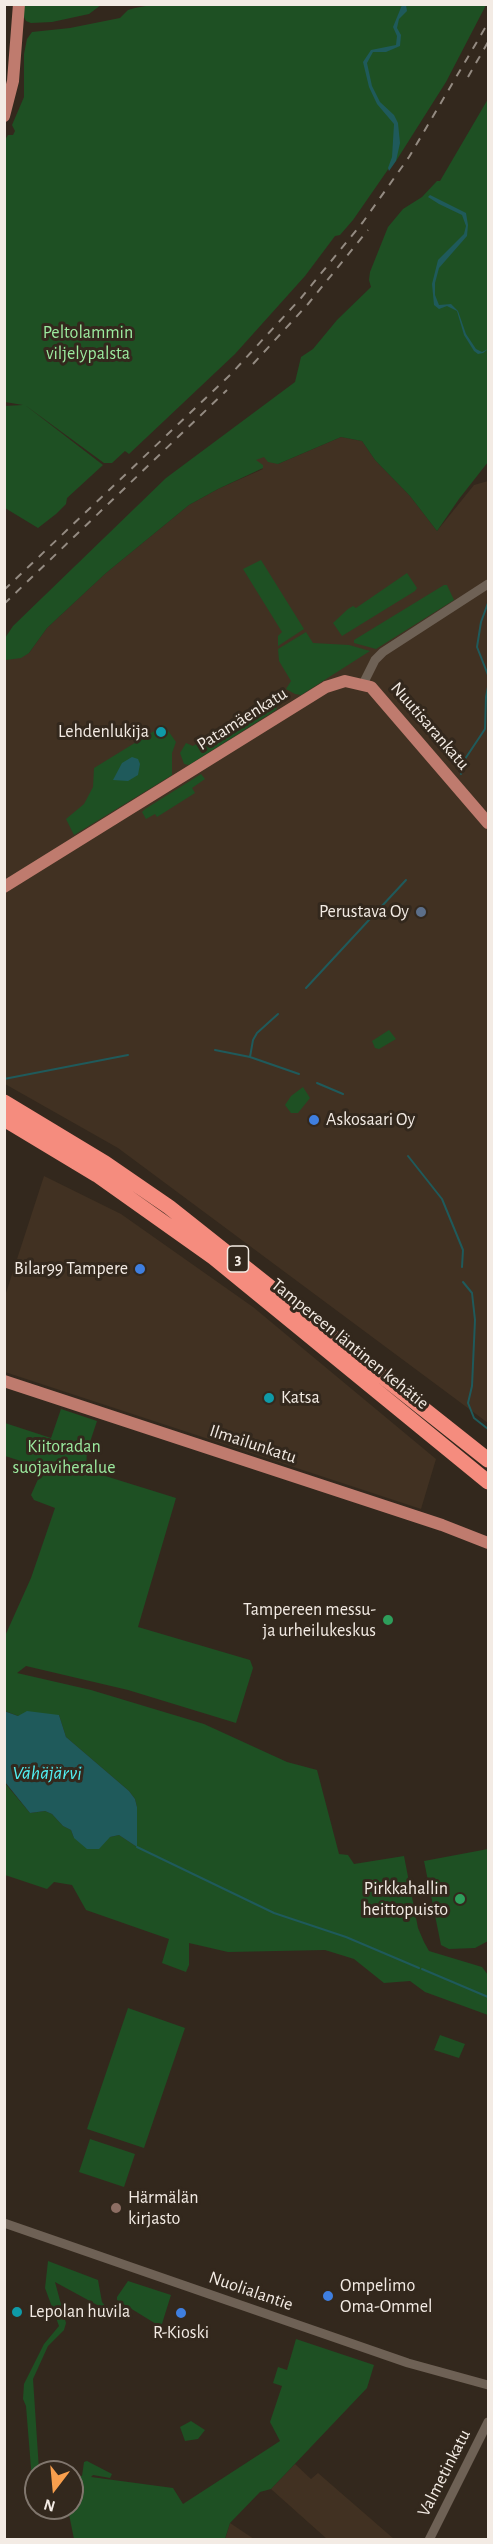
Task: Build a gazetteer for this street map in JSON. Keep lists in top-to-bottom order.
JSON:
{
  "streets": {
    "highway": ["3", "Tampereen läntinen kehätie"],
    "main road": ["Patamäenkatu", "Nuutisarankatu", "Ilmailunkatu"],
    "street": ["Nuolialantie", "Valmetinkatu"]
  },
  "crossings": [
    ["Patamäenkatu", "Nuutisarankatu"]
  ],
  "water": ["Vähäjärvi"],
  "parks": ["Peltolammin viljelypalsta", "Kiitoradan suojaviheralue"],
  "places": [
    "Lehdenlukija",
    "Perustava Oy",
    "Askosaari Oy",
    "Bilar99 Tampere",
    "Katsa",
    "Tampereen messu- ja urheilukeskus",
    "Pirkkahallin heittopuisto",
    "Härmälän kirjasto",
    "Ompelimo Oma-Ommel",
    "Lepolan huvila",
    "R-Kioski"
  ],
  "north": "bottom"
}
